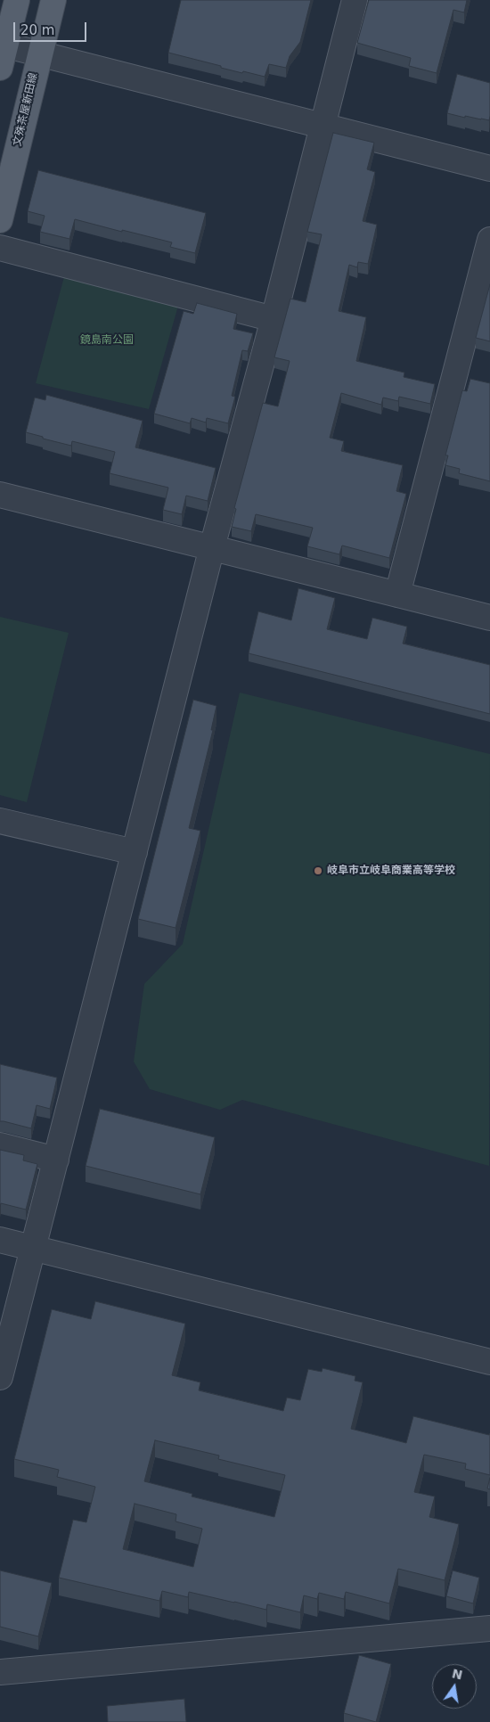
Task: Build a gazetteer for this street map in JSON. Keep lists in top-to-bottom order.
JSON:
{
  "streets": {
    "main road": ["文殊茶屋新田線"]
  },
  "parks": ["鏡島南公園"],
  "places": ["岐阜市立岐阜商業高等学校"],
  "scale_bar": "20 m",
  "north": "top"
}
